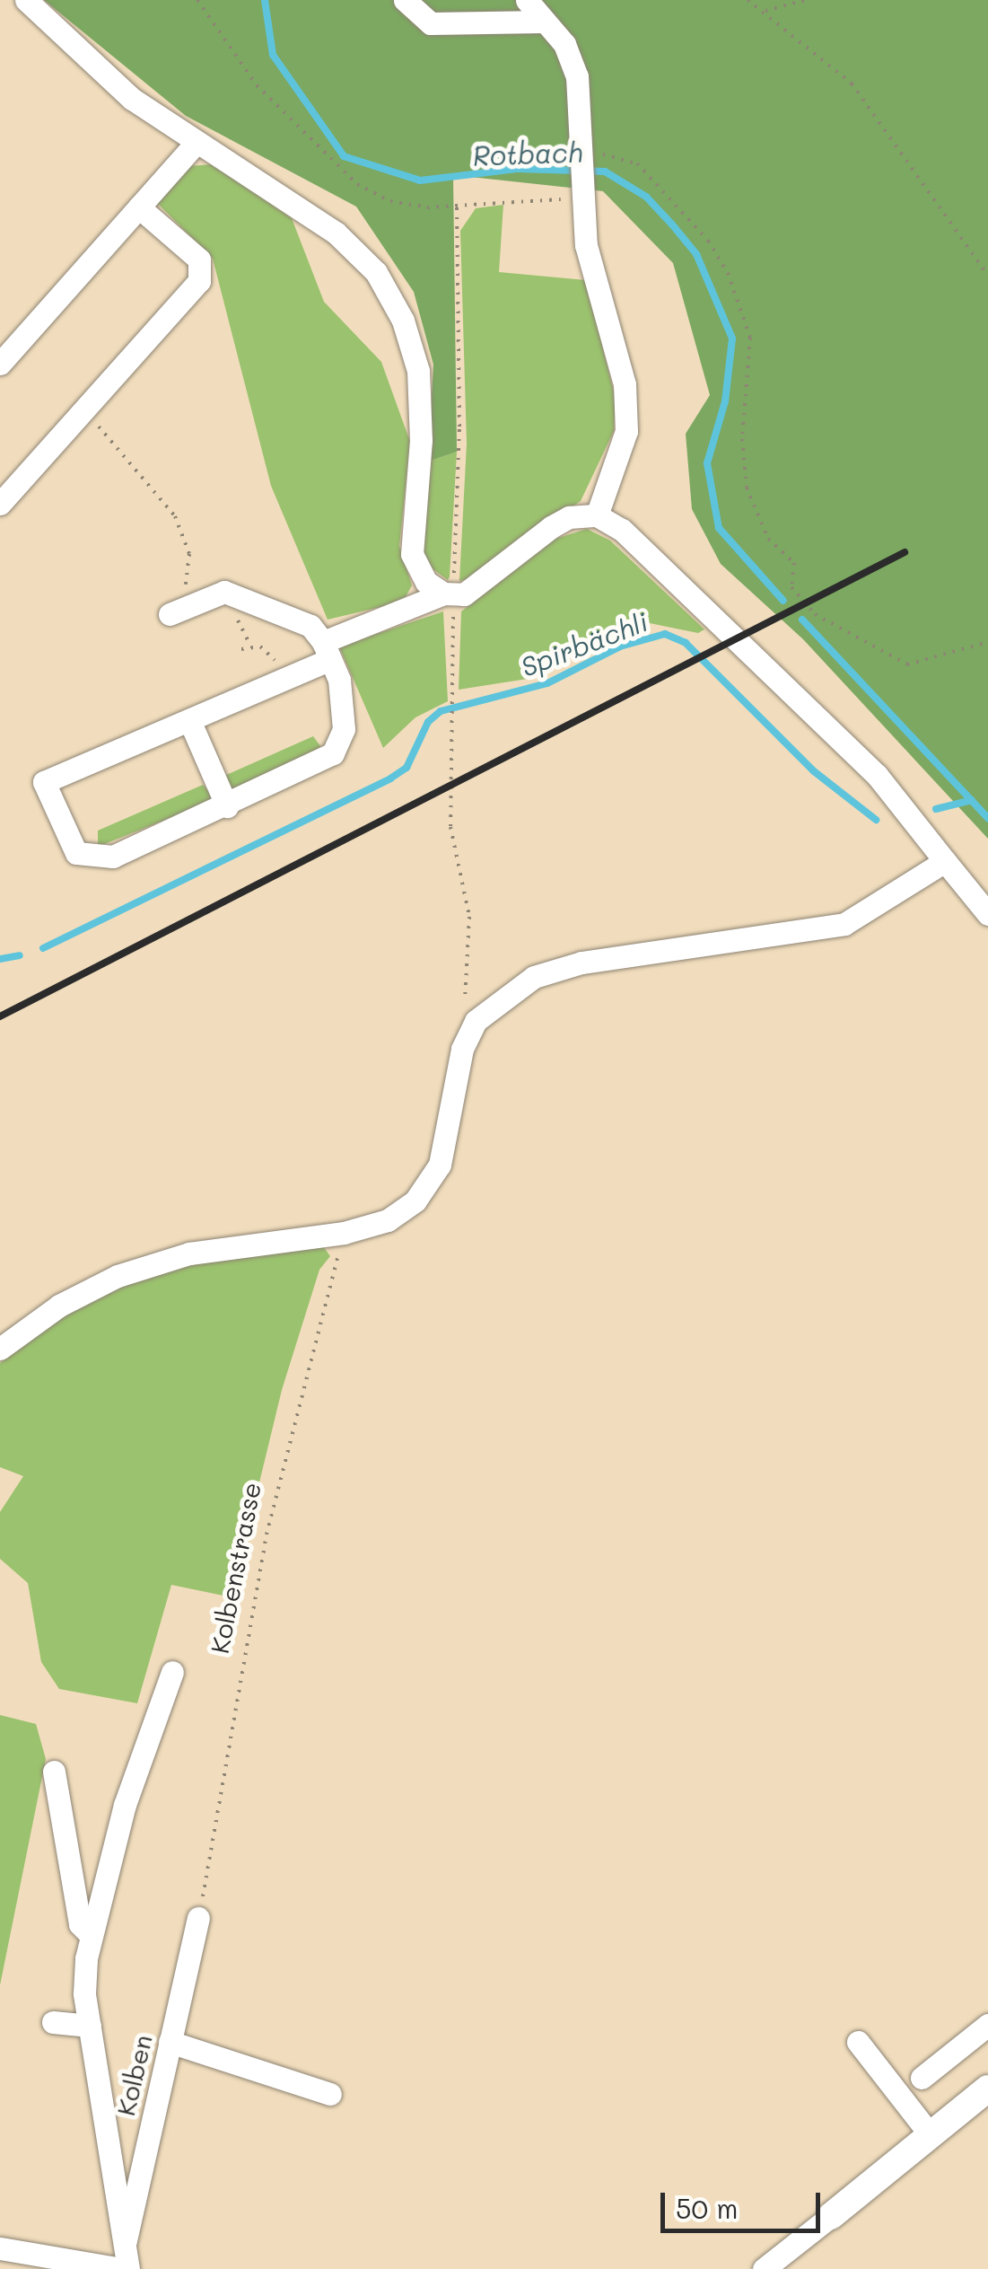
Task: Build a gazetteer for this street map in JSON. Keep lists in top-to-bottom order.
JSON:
{
  "streets": {
    "street": ["Kolben"],
    "path": ["Kolbenstrasse"]
  },
  "crossings": [
    ["Kolbenstrasse", "Kolben"]
  ],
  "water": ["Rotbach", "Spirbächli"],
  "scale_bar": "50 m"
}
